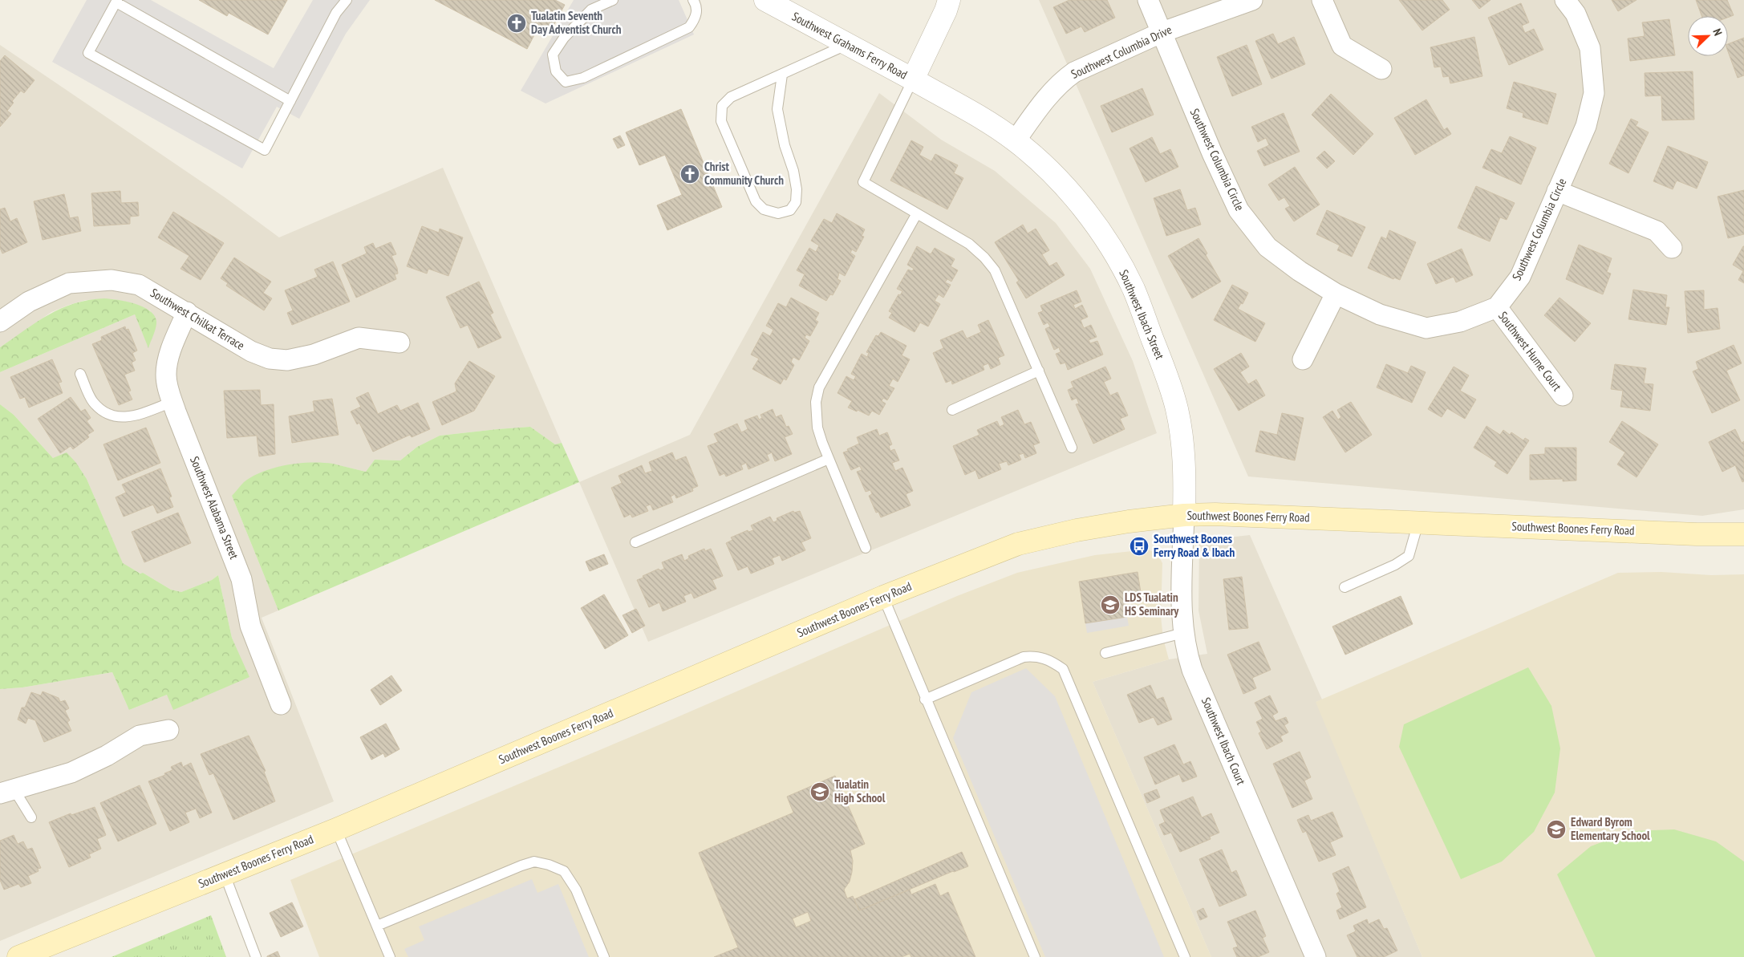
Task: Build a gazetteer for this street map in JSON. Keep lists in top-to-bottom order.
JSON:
{
  "streets": {
    "main road": ["Southwest Boones Ferry Road"],
    "street": [
      "Southwest Grahams Ferry Road",
      "Southwest Columbia Drive",
      "Southwest Columbia Circle",
      "Southwest Ibach Street",
      "Southwest Chilkat Terrace",
      "Southwest Hume Court",
      "Southwest Alabama Street",
      "Southwest Ibach Court"
    ]
  },
  "crossings": [
    ["Southwest Grahams Ferry Road", "Southwest Ibach Street"],
    ["Southwest Columbia Drive", "Southwest Columbia Circle"],
    ["Southwest Columbia Drive", "Southwest Ibach Street"],
    ["Southwest Columbia Circle", "Southwest Hume Court"],
    ["Southwest Ibach Street", "Southwest Boones Ferry Road"],
    ["Southwest Ibach Street", "Southwest Ibach Court"],
    ["Southwest Chilkat Terrace", "Southwest Alabama Street"],
    ["Southwest Boones Ferry Road", "Southwest Ibach Court"]
  ],
  "places": {
    "church": ["Tualatin Seventh Day Adventist Church", "Christ Community Church"],
    "bus stop": ["Southwest Boones Ferry Road & Ibach"],
    "school or university": ["LDS Tualatin HS Seminary", "Tualatin High School", "Edward Byrom Elementary School"]
  },
  "north": "top right"
}
